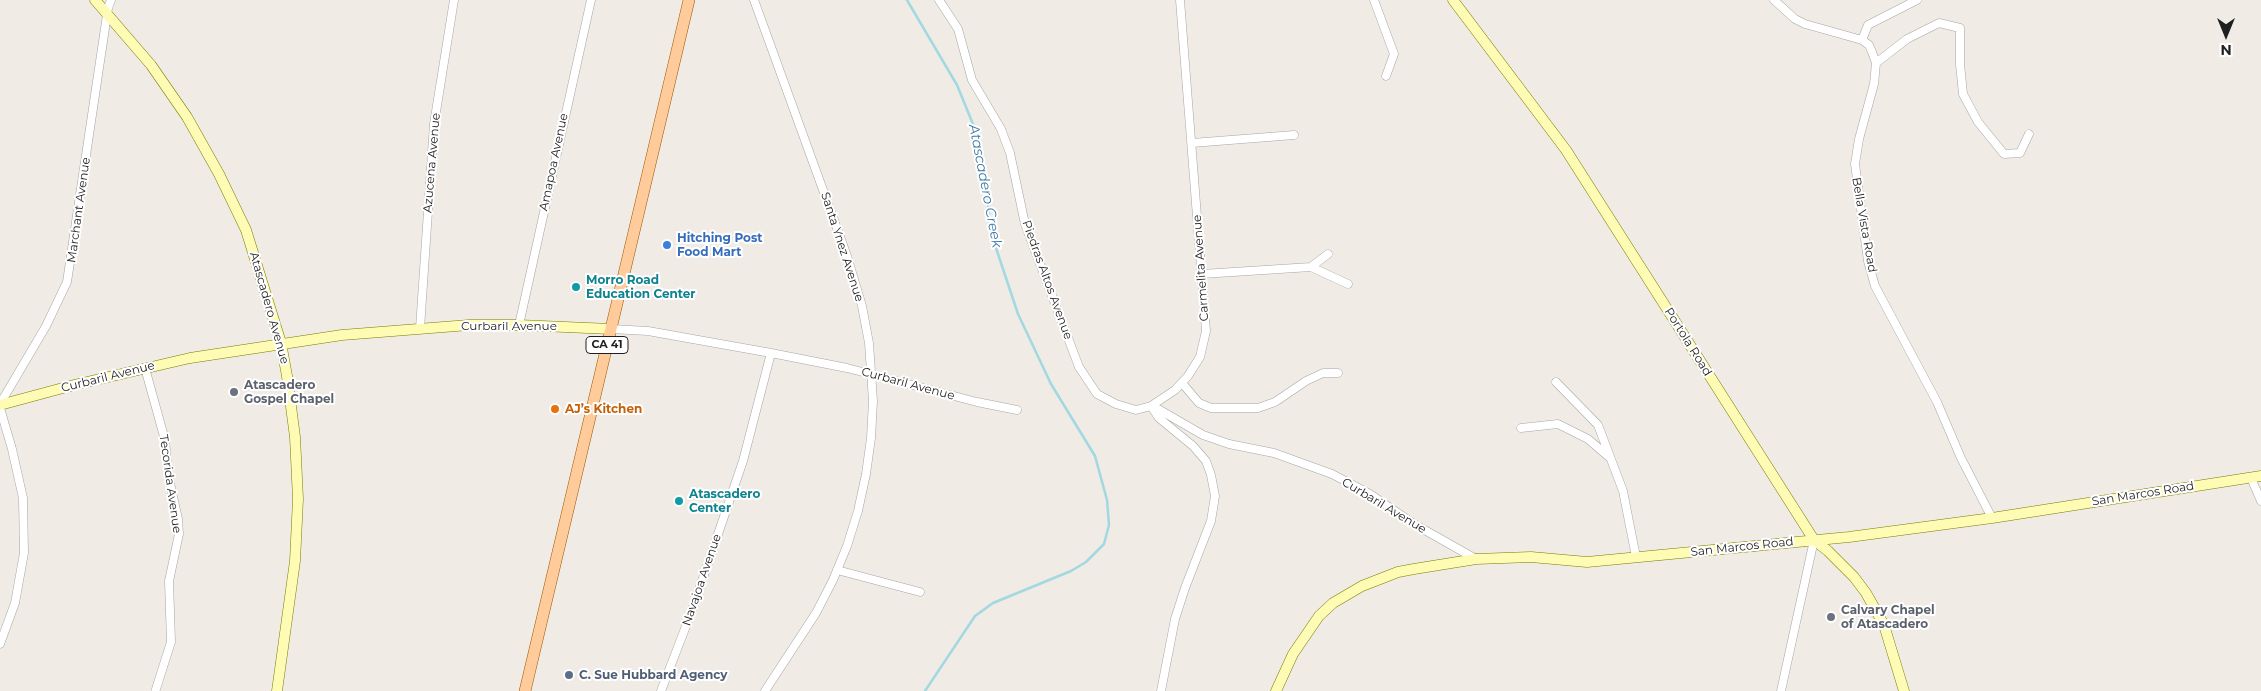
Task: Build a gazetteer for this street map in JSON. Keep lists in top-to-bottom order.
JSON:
{
  "streets": {
    "main road": ["CA 41"],
    "street": [
      "Amapoa Avenue",
      "Azucena Avenue",
      "Marchant Avenue",
      "Bella Vista Road",
      "Santa Ynez Avenue",
      "Carmelita Avenue",
      "Piedras Altos Avenue",
      "Atascadero Avenue",
      "Curbaril Avenue",
      "Portola Road",
      "Tecorida Avenue",
      "San Marcos Road",
      "Navajoa Avenue"
    ]
  },
  "crossings": [
    ["Amapoa Avenue", "Curbaril Avenue"],
    ["Azucena Avenue", "Curbaril Avenue"],
    ["Marchant Avenue", "Atascadero Avenue"],
    ["Marchant Avenue", "Curbaril Avenue"],
    ["Bella Vista Road", "San Marcos Road"],
    ["Santa Ynez Avenue", "Curbaril Avenue"],
    ["Carmelita Avenue", "Piedras Altos Avenue"],
    ["Carmelita Avenue", "Curbaril Avenue"],
    ["Piedras Altos Avenue", "Curbaril Avenue"],
    ["Atascadero Avenue", "Curbaril Avenue"],
    ["Curbaril Avenue", "CA 41"],
    ["Curbaril Avenue", "Tecorida Avenue"],
    ["Curbaril Avenue", "San Marcos Road"],
    ["Curbaril Avenue", "Navajoa Avenue"],
    ["Portola Road", "San Marcos Road"]
  ],
  "water": ["Atascadero Creek"],
  "places": [
    "Hitching Post Food Mart",
    "Morro Road Education Center",
    "Atascadero Gospel Chapel",
    "AJ’s Kitchen",
    "Atascadero Center",
    "Calvary Chapel of Atascadero",
    "C. Sue Hubbard Agency"
  ],
  "north": "bottom"
}
